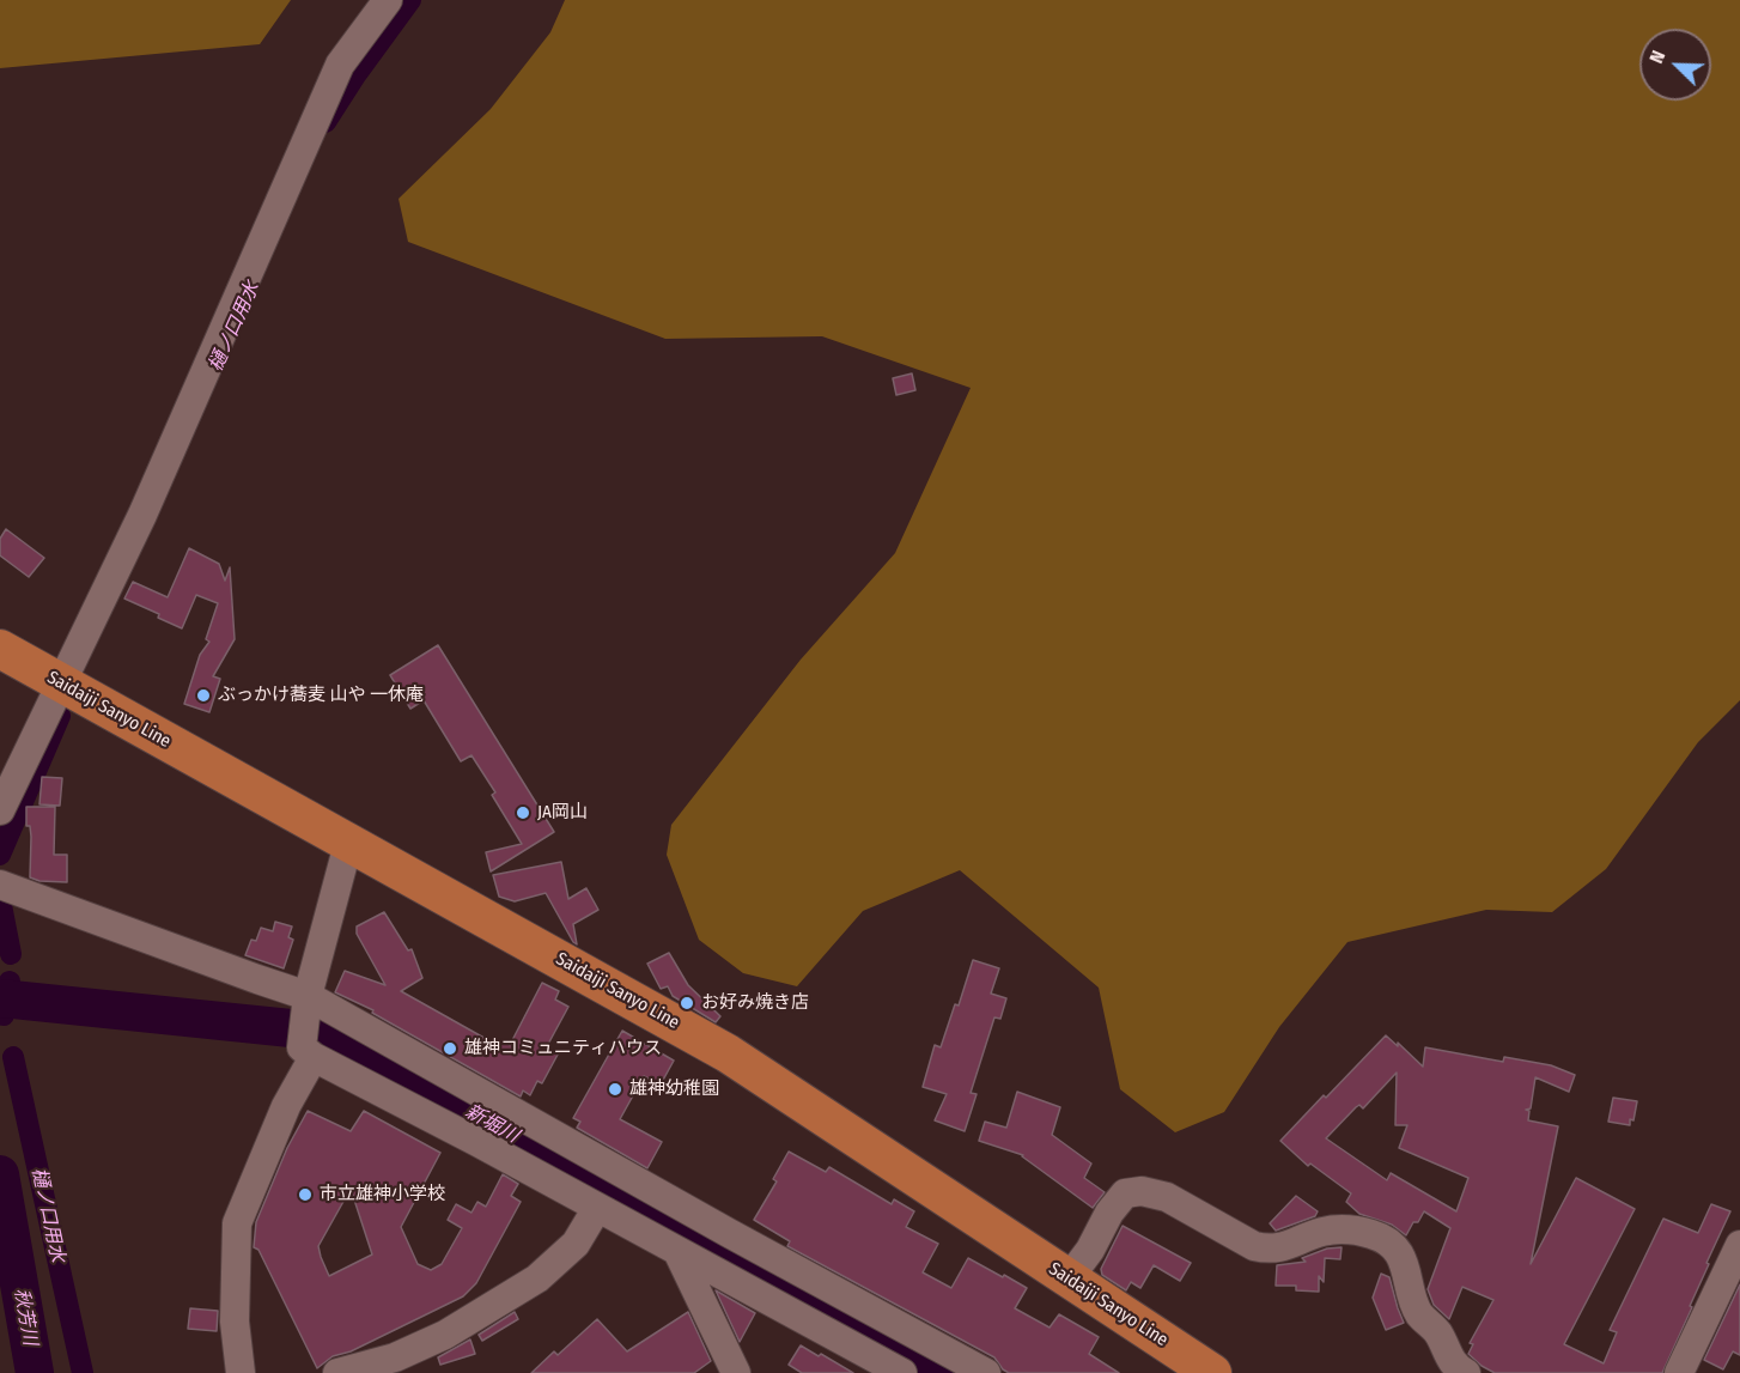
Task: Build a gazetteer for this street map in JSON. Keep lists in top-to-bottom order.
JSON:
{
  "streets": {
    "main road": ["Saidaiji Sanyo Line"]
  },
  "water": ["樋ノ口用水", "新堀川", "秋芳川"],
  "places": [
    "ぶっかけ蕎麦 山や 一休庵",
    "JA岡山",
    "お好み焼き店",
    "雄神コミュニティハウス",
    "雄神幼稚園",
    "市立雄神小学校"
  ],
  "north": "top left"
}
